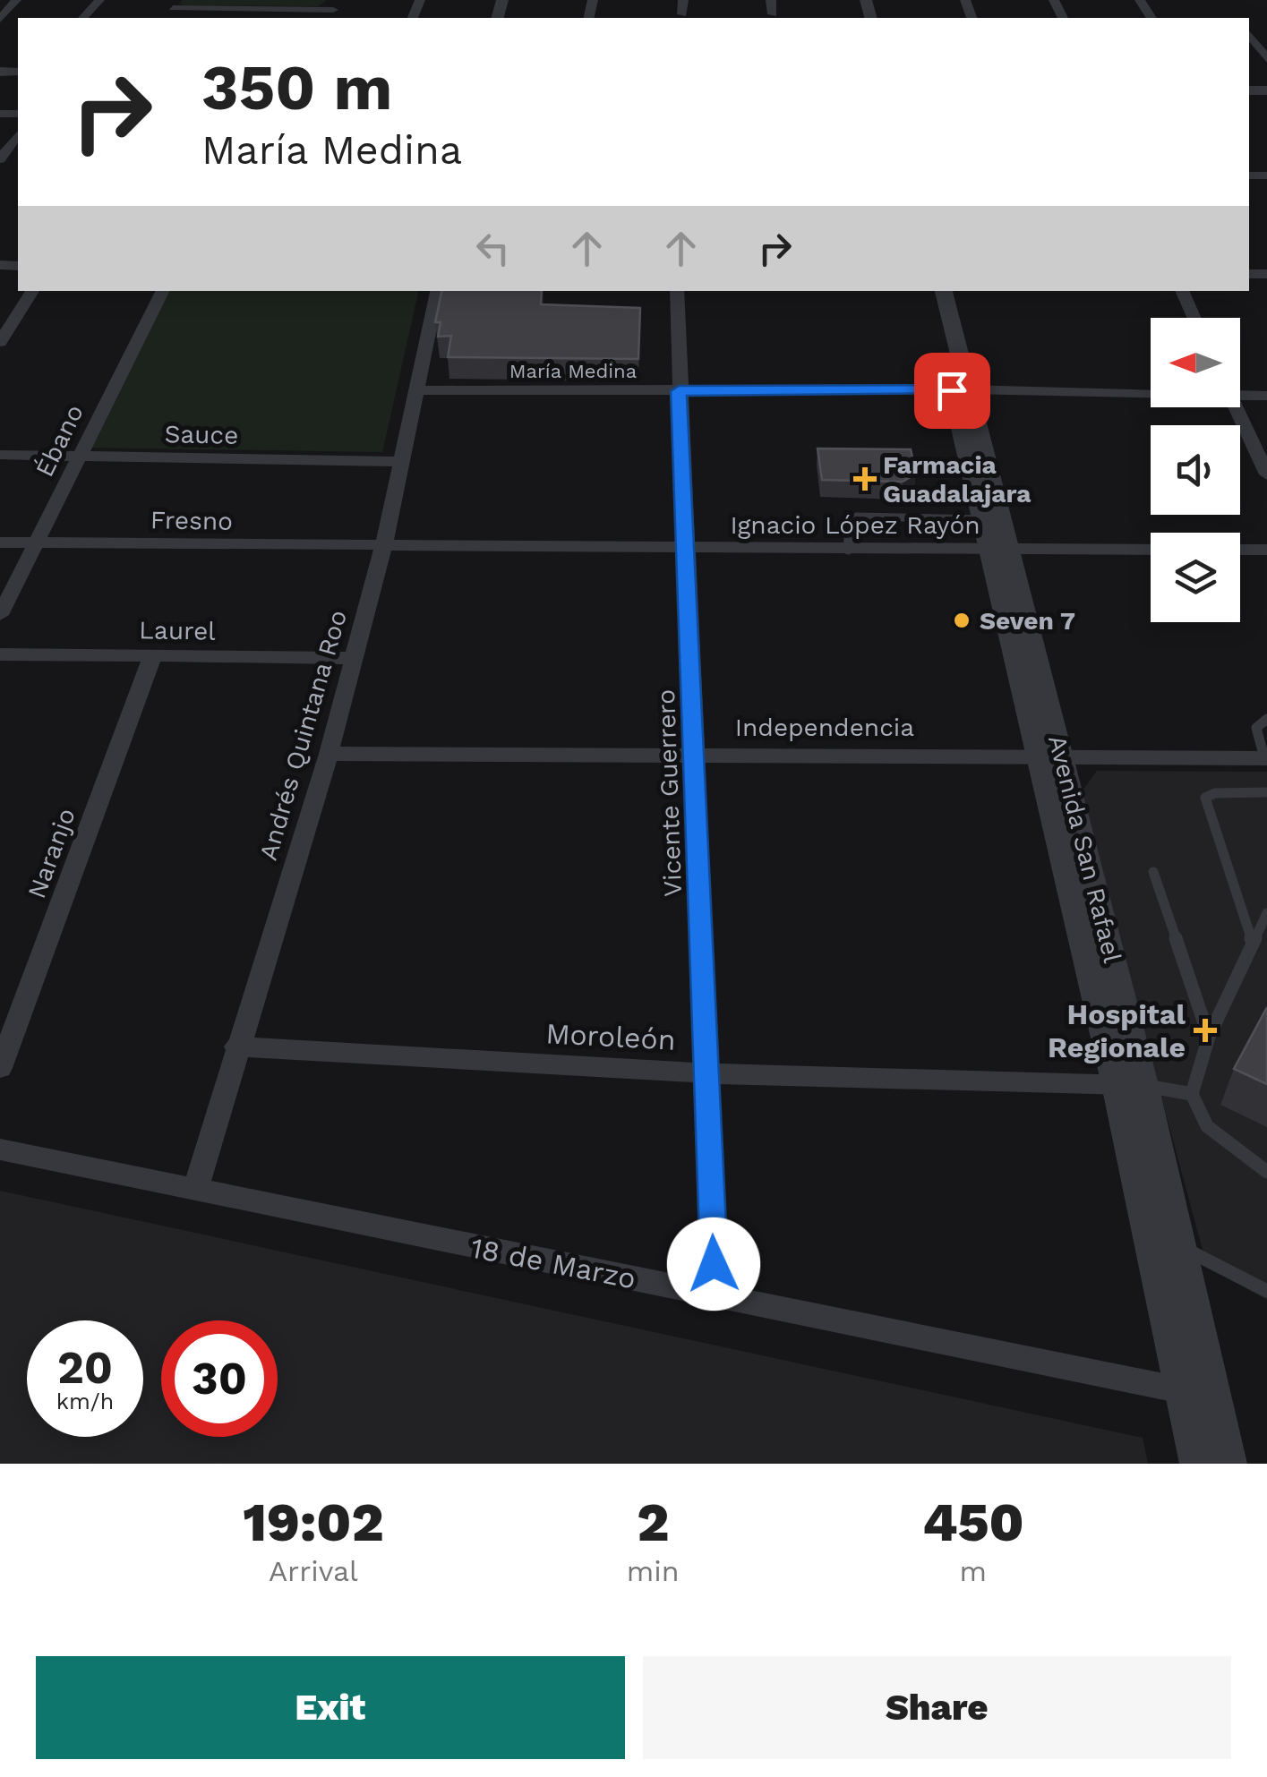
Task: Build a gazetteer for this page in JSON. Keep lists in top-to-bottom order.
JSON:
{
  "streets": {
    "street": [
      "María Medina",
      "Sauce",
      "Ébano",
      "Fresno",
      "Ignacio López Rayón",
      "Laurel",
      "Independencia",
      "Andrés Quintana Roo",
      "Vicente Guerrero",
      "Avenida San Rafael",
      "Naranjo",
      "Moroleón",
      "18 de Marzo"
    ]
  },
  "crossings": [
    ["María Medina", "Andrés Quintana Roo"],
    ["María Medina", "Vicente Guerrero"],
    ["María Medina", "Avenida San Rafael"],
    ["Sauce", "Ébano"],
    ["Sauce", "Andrés Quintana Roo"],
    ["Ébano", "Fresno"],
    ["Fresno", "Ignacio López Rayón"],
    ["Fresno", "Andrés Quintana Roo"],
    ["Ignacio López Rayón", "Andrés Quintana Roo"],
    ["Ignacio López Rayón", "Vicente Guerrero"],
    ["Ignacio López Rayón", "Avenida San Rafael"],
    ["Laurel", "Andrés Quintana Roo"],
    ["Laurel", "Naranjo"],
    ["Independencia", "Andrés Quintana Roo"],
    ["Independencia", "Vicente Guerrero"],
    ["Independencia", "Avenida San Rafael"],
    ["Andrés Quintana Roo", "Moroleón"],
    ["Andrés Quintana Roo", "18 de Marzo"],
    ["Vicente Guerrero", "Moroleón"],
    ["Vicente Guerrero", "18 de Marzo"],
    ["Avenida San Rafael", "Moroleón"],
    ["Avenida San Rafael", "18 de Marzo"]
  ],
  "places": {
    "health": ["Farmacia Guadalajara", "Hospital Regionale"],
    "other": ["Seven 7"]
  },
  "north": "left",
  "page": {
    "turn": ["350 m", "María Medina"],
    "speed": "20 km/h",
    "limit": "30",
    "eta": [
      "19:02",
      "Arrival",
      "2",
      "min",
      "450",
      "m"
    ],
    "buttons": ["Exit", "Share"]
  }
}
